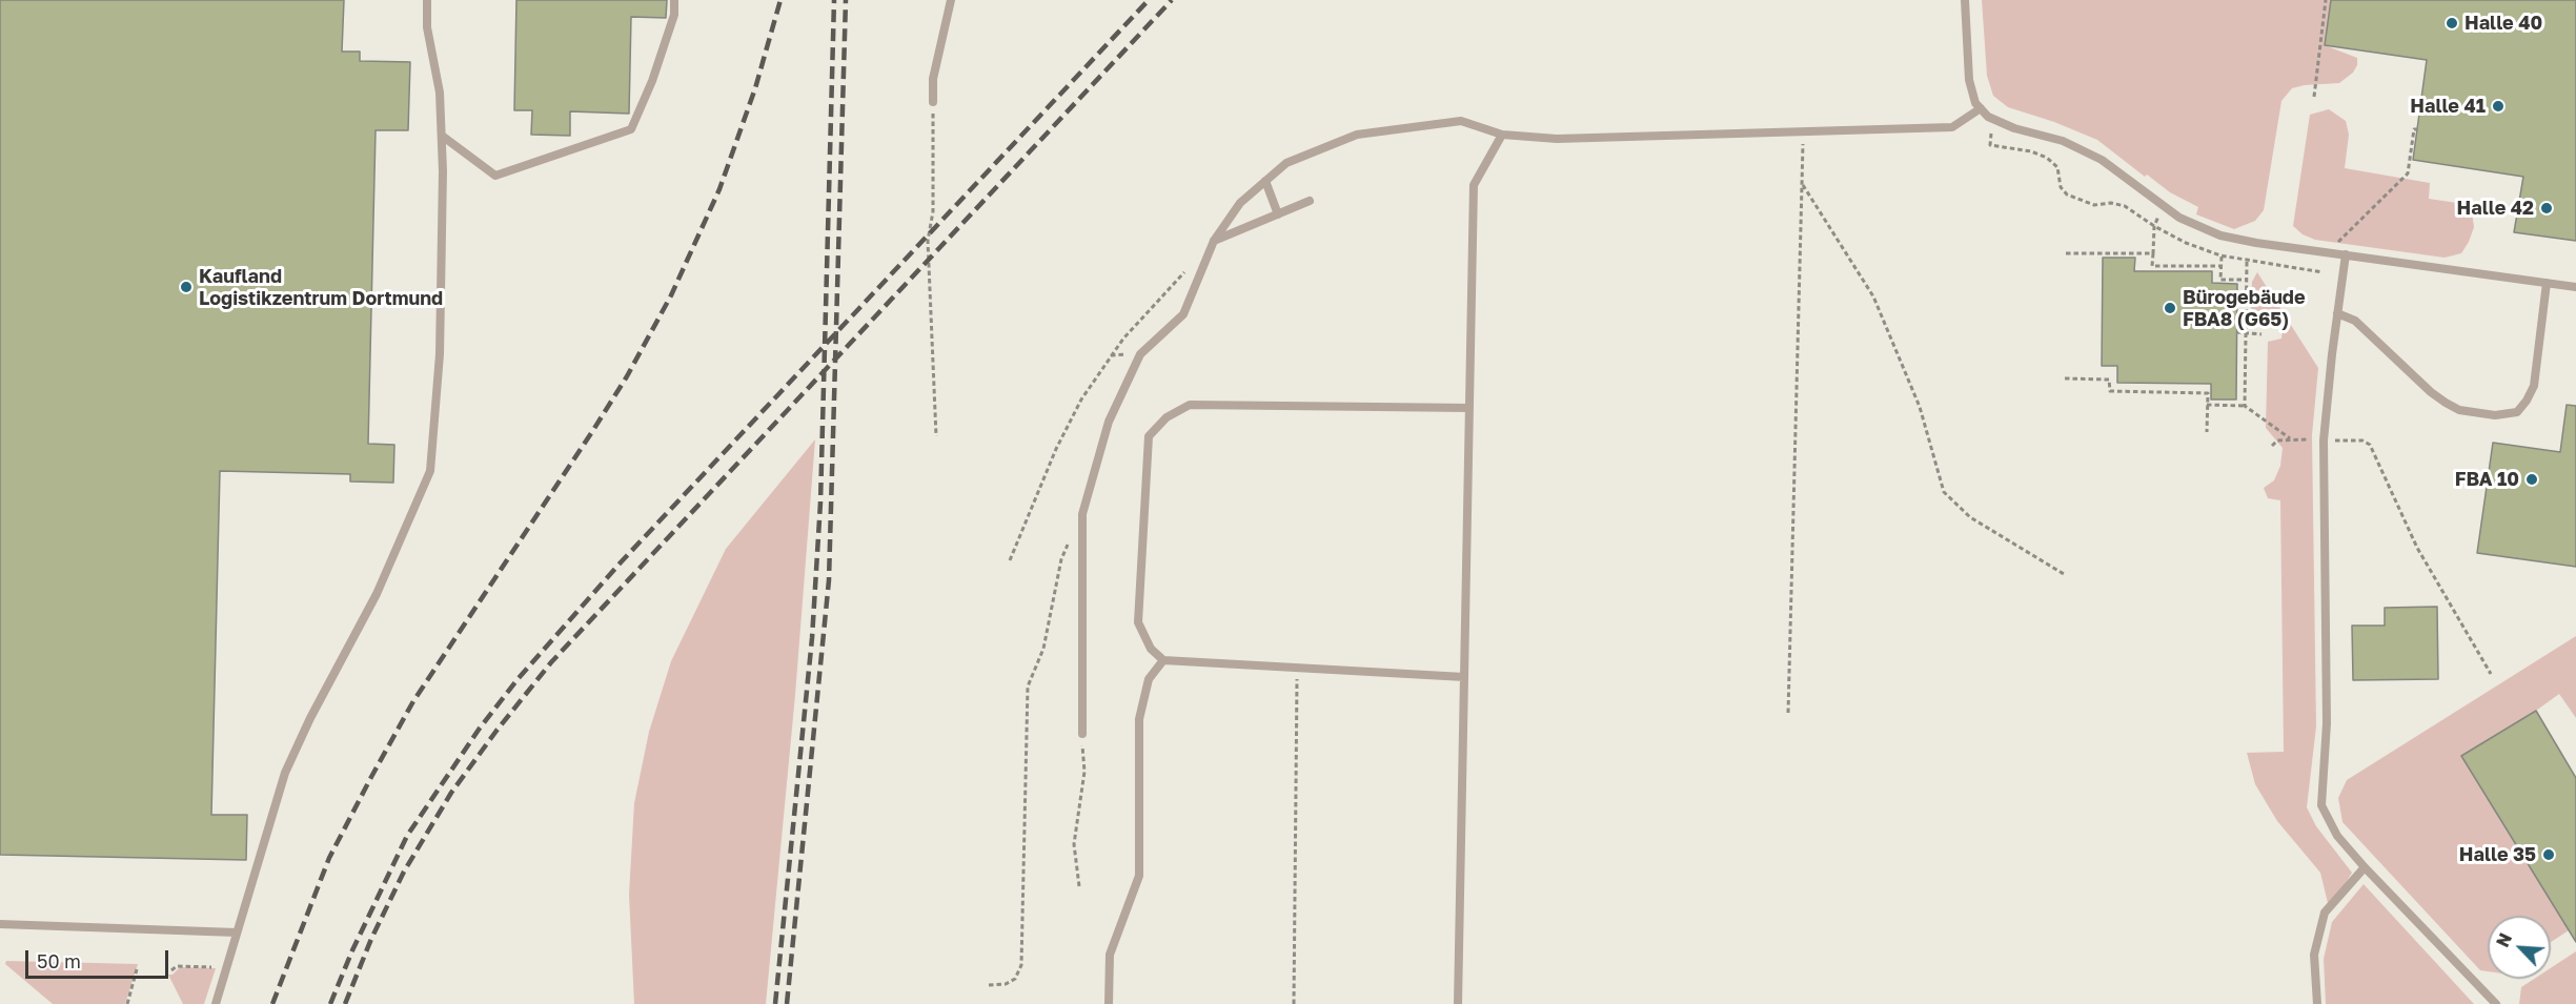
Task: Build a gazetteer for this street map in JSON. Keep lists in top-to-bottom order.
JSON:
{
  "places": [
    "Halle 40",
    "Halle 41",
    "Halle 42",
    "Kaufland Logistikzentrum Dortmund",
    "Bürogebäude FBA8 (G65)",
    "FBA 10",
    "Halle 35"
  ],
  "scale_bar": "50 m",
  "north": "top left"
}
